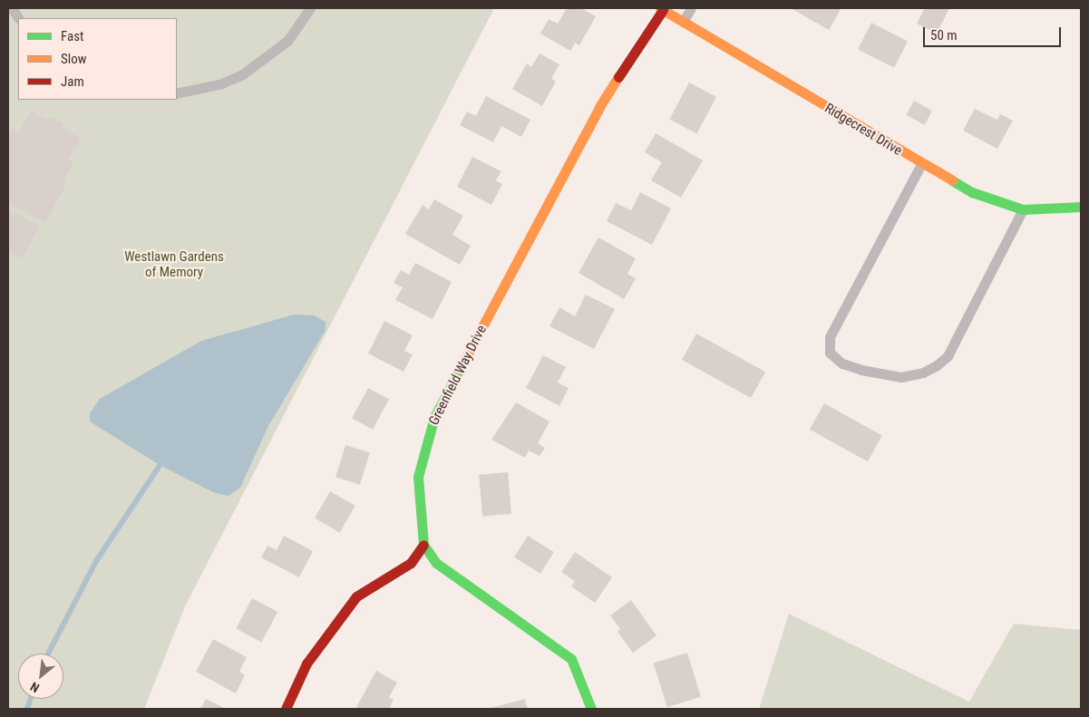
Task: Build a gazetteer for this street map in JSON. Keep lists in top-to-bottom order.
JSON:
{
  "streets": {
    "street": ["Ridgecrest Drive", "Greenfield Way Drive"]
  },
  "crossings": [
    ["Ridgecrest Drive", "Greenfield Way Drive"]
  ],
  "parks": ["Westlawn Gardens of Memory"],
  "legend": ["Fast", "Slow", "Jam"],
  "scale_bar": "50 m",
  "north": "bottom left"
}
